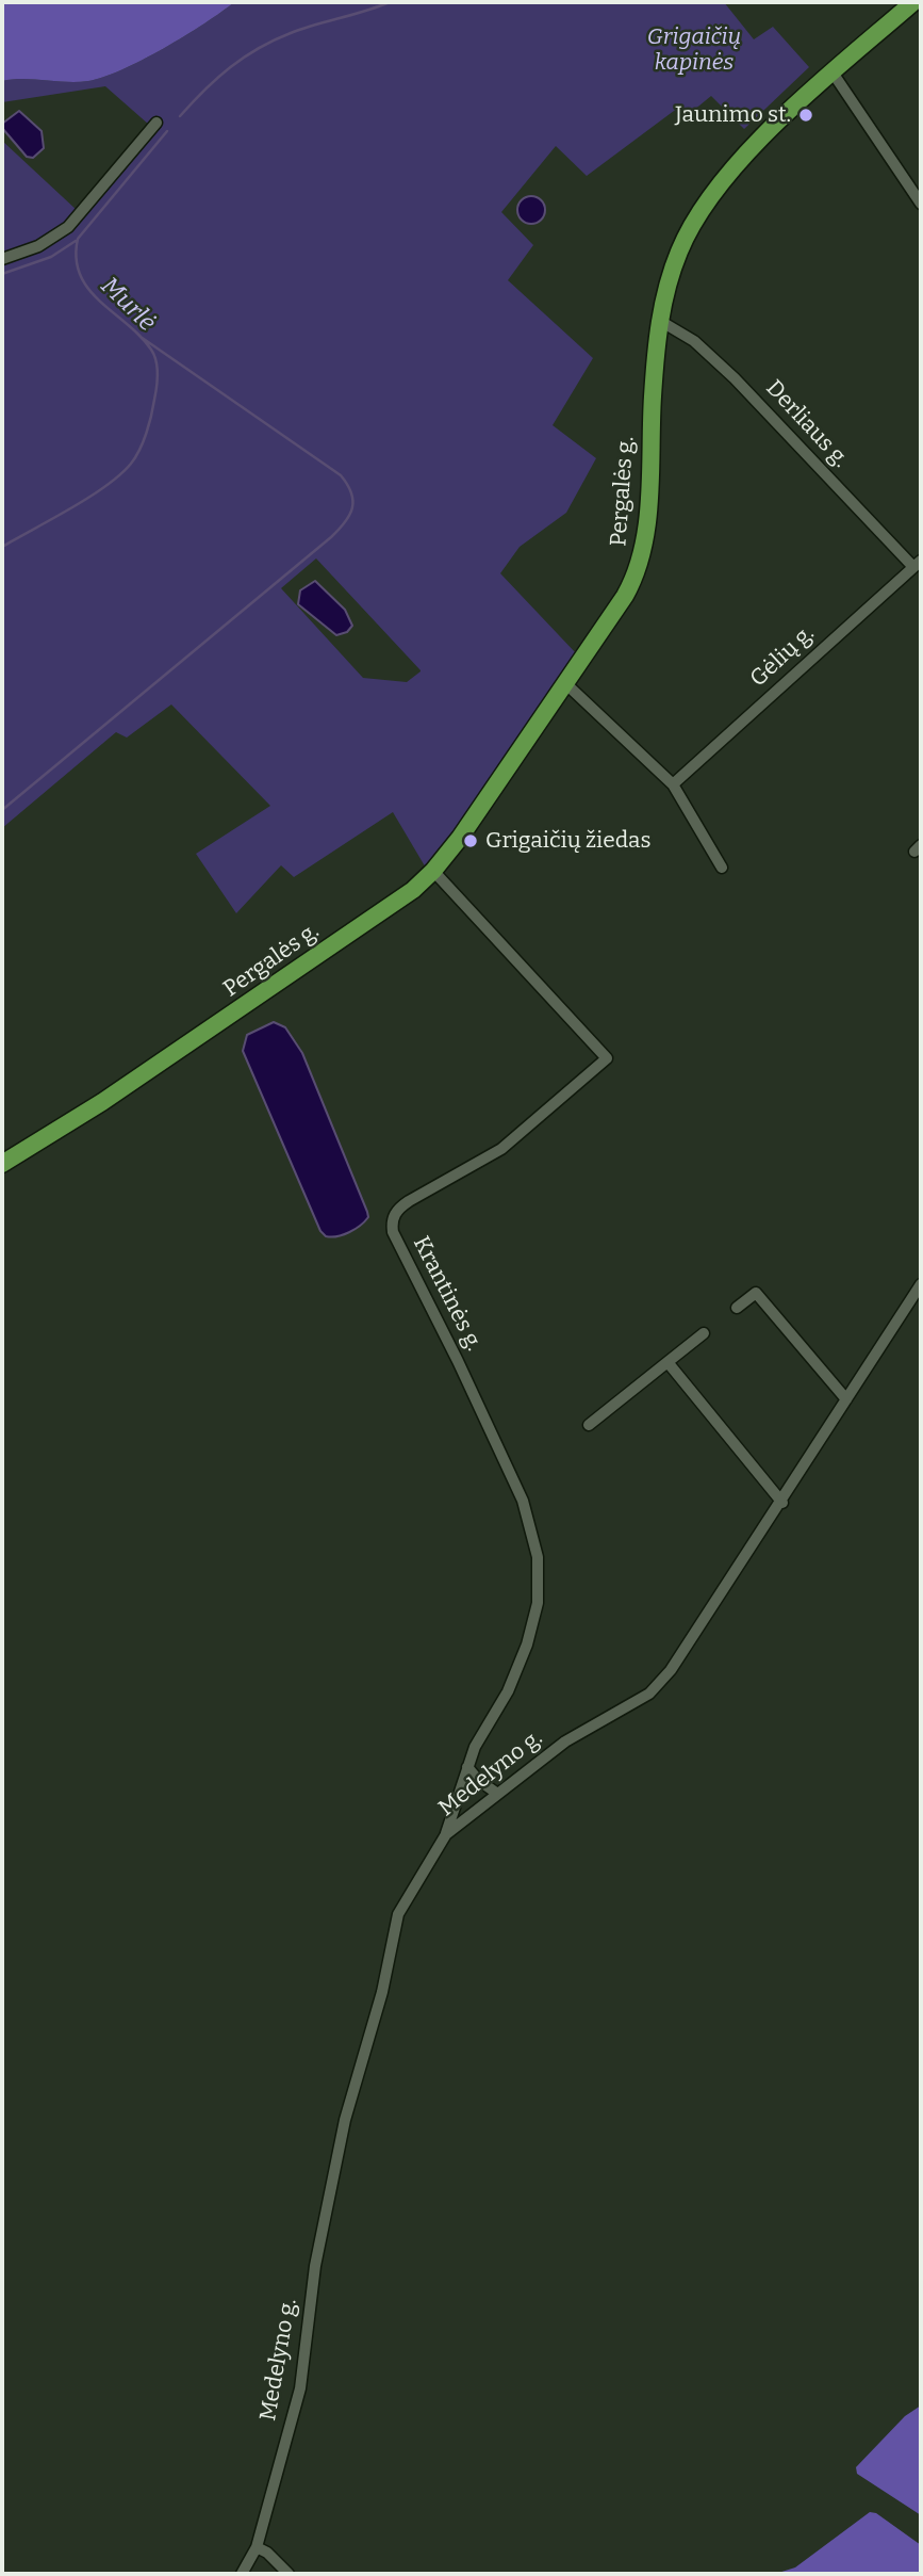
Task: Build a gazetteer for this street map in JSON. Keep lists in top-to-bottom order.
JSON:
{
  "streets": {
    "main road": ["Pergalės g."],
    "street": [
      "Derliaus g.",
      "Gėlių g.",
      "Krantinės g.",
      "Medelyno g."
    ]
  },
  "crossings": [
    ["Derliaus g.", "Pergalės g."],
    ["Derliaus g.", "Gėlių g."],
    ["Pergalės g.", "Krantinės g."],
    ["Krantinės g.", "Medelyno g."]
  ],
  "water": ["Murlė"],
  "parks": ["Grigaičių kapinės"],
  "places": ["Jaunimo st.", "Grigaičių žiedas"]
}
